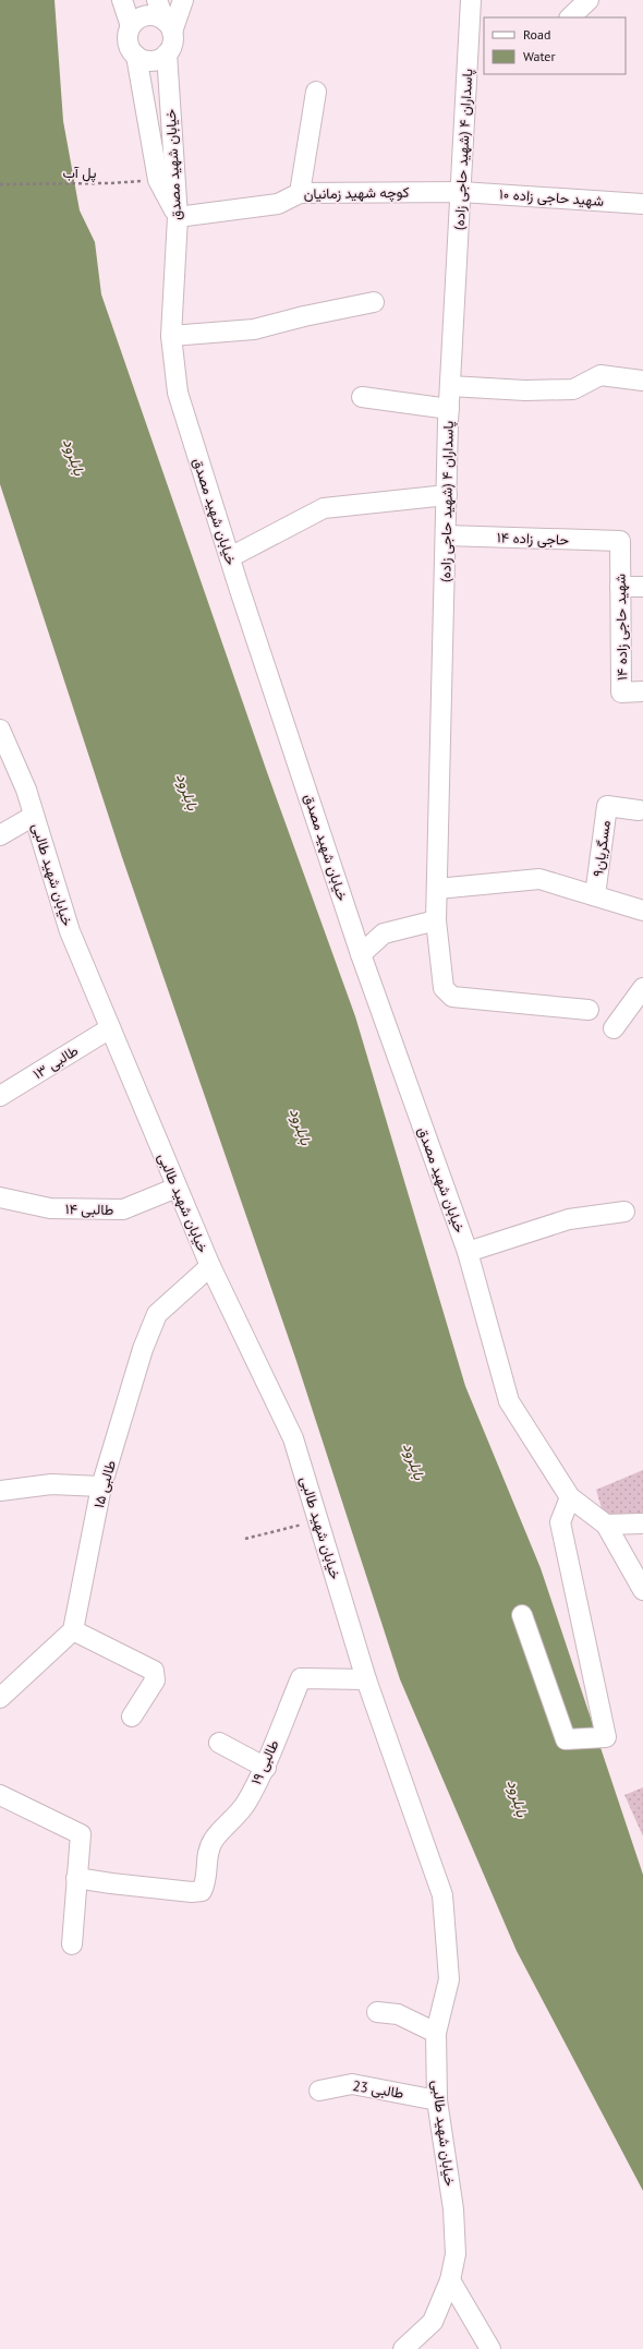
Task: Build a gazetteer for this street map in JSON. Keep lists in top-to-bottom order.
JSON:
{
  "streets": {
    "street": [
      "پاسداران ۴ (شهید حاجی زاده)",
      "خیابان شهید مصدق",
      "کوچه شهید زمانیان",
      "شهید حاجی زاده ۱۰",
      "حاجی زاده ۱۴",
      "شهید حاجی زاده ۱۴",
      "مسگریان۹",
      "خیابان شهید طالبی",
      "طالبی ۱۳",
      "طالبی ۱۴",
      "طالبی ۱۵",
      "طالبی ۱۹",
      "طالبی 23"
    ],
    "path": ["پل آب"]
  },
  "crossings": [
    ["پاسداران ۴ (شهید حاجی زاده)", "کوچه شهید زمانیان"],
    ["پاسداران ۴ (شهید حاجی زاده)", "شهید حاجی زاده ۱۰"],
    ["پاسداران ۴ (شهید حاجی زاده)", "حاجی زاده ۱۴"],
    ["خیابان شهید مصدق", "کوچه شهید زمانیان"],
    ["کوچه شهید زمانیان", "شهید حاجی زاده ۱۰"],
    ["حاجی زاده ۱۴", "شهید حاجی زاده ۱۴"],
    ["خیابان شهید طالبی", "طالبی ۱۳"],
    ["خیابان شهید طالبی", "طالبی ۱۴"],
    ["خیابان شهید طالبی", "طالبی ۱۵"],
    ["خیابان شهید طالبی", "طالبی ۱۹"],
    ["خیابان شهید طالبی", "طالبی 23"]
  ],
  "water": ["بابلرود"],
  "legend": ["Road", "Water"]
}
